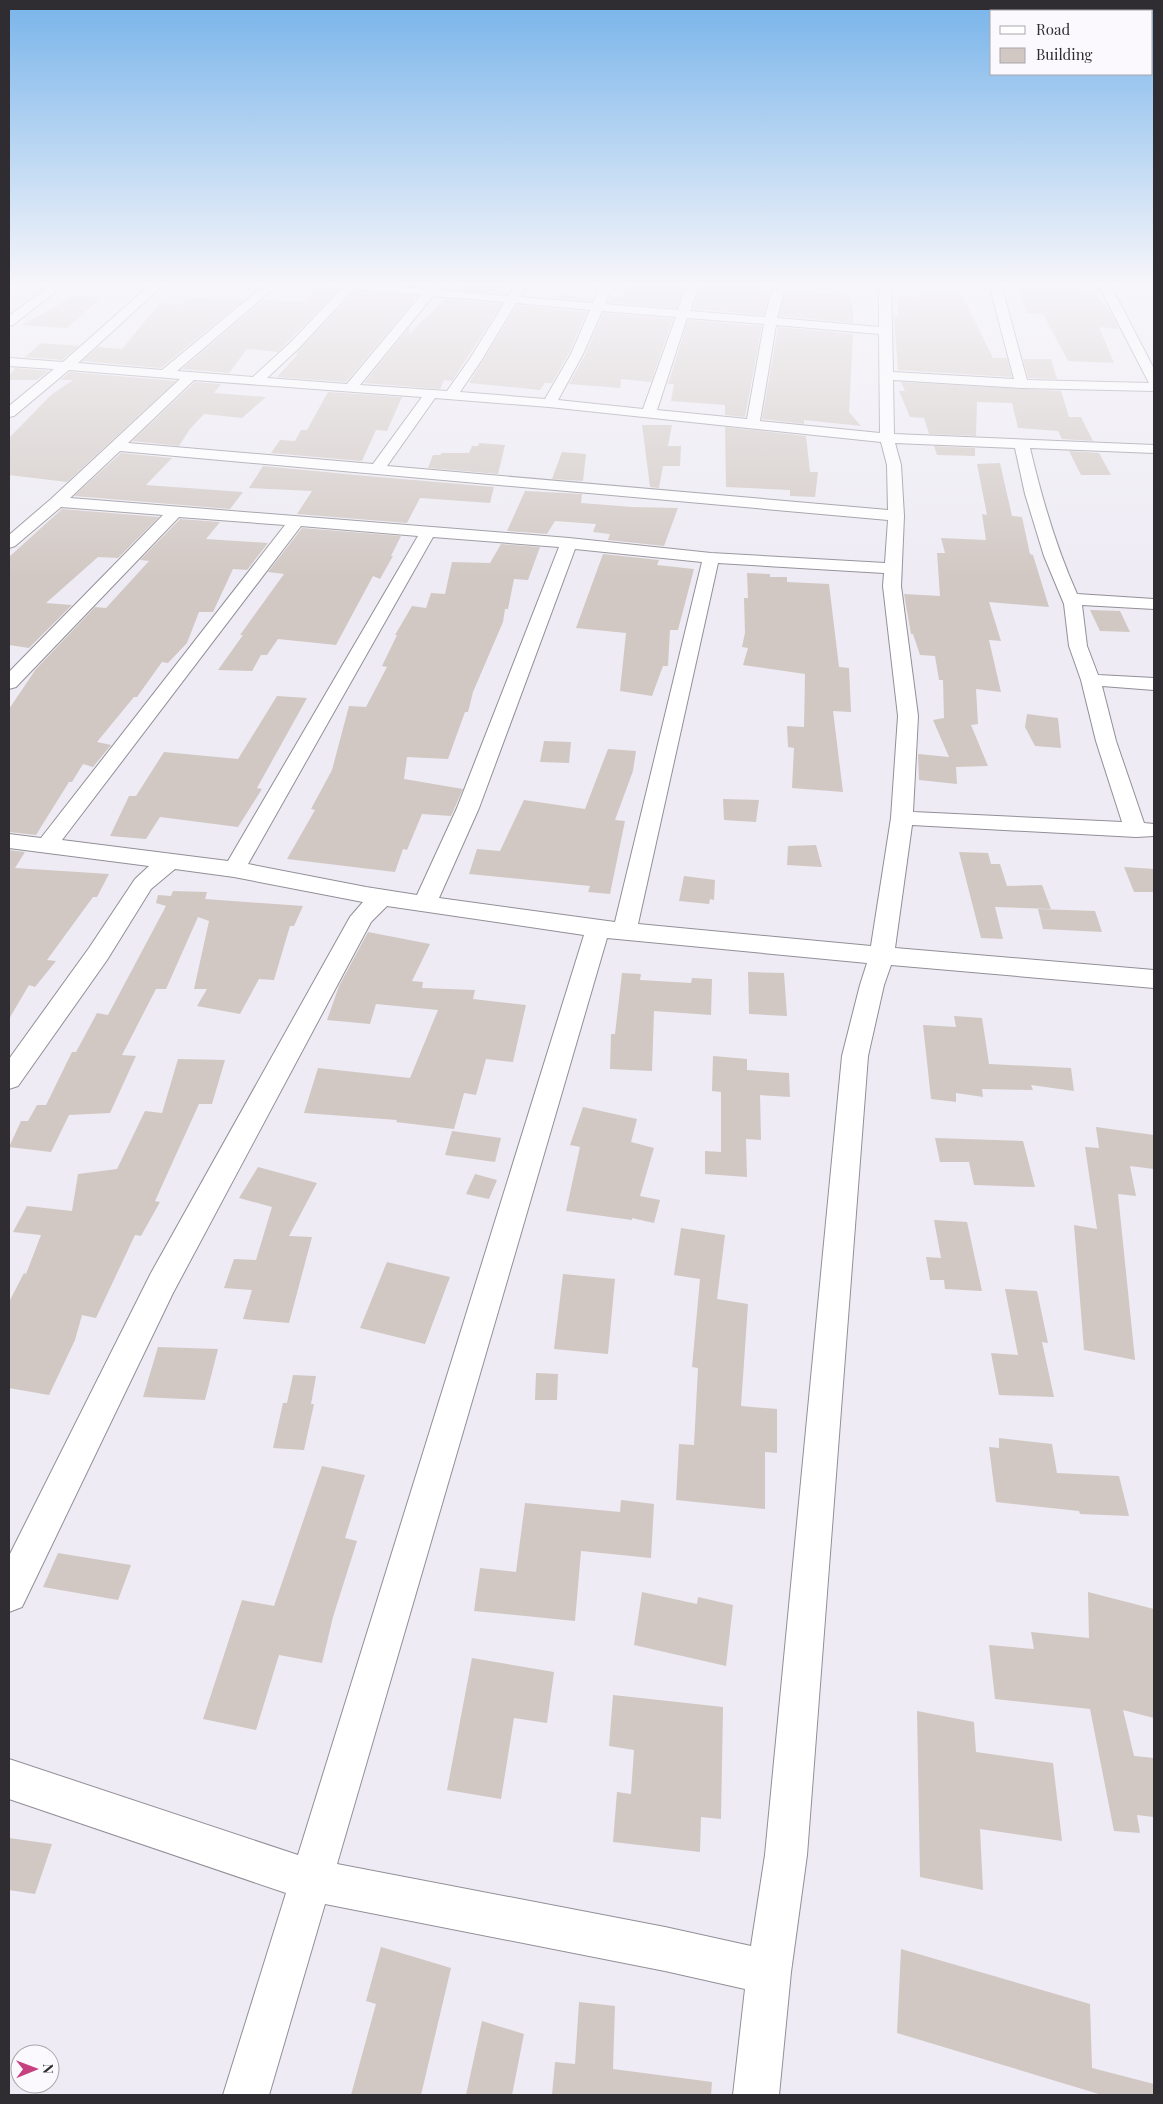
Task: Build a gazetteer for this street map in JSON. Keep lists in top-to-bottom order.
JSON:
{
  "legend": ["Road", "Building"],
  "north": "right"
}
